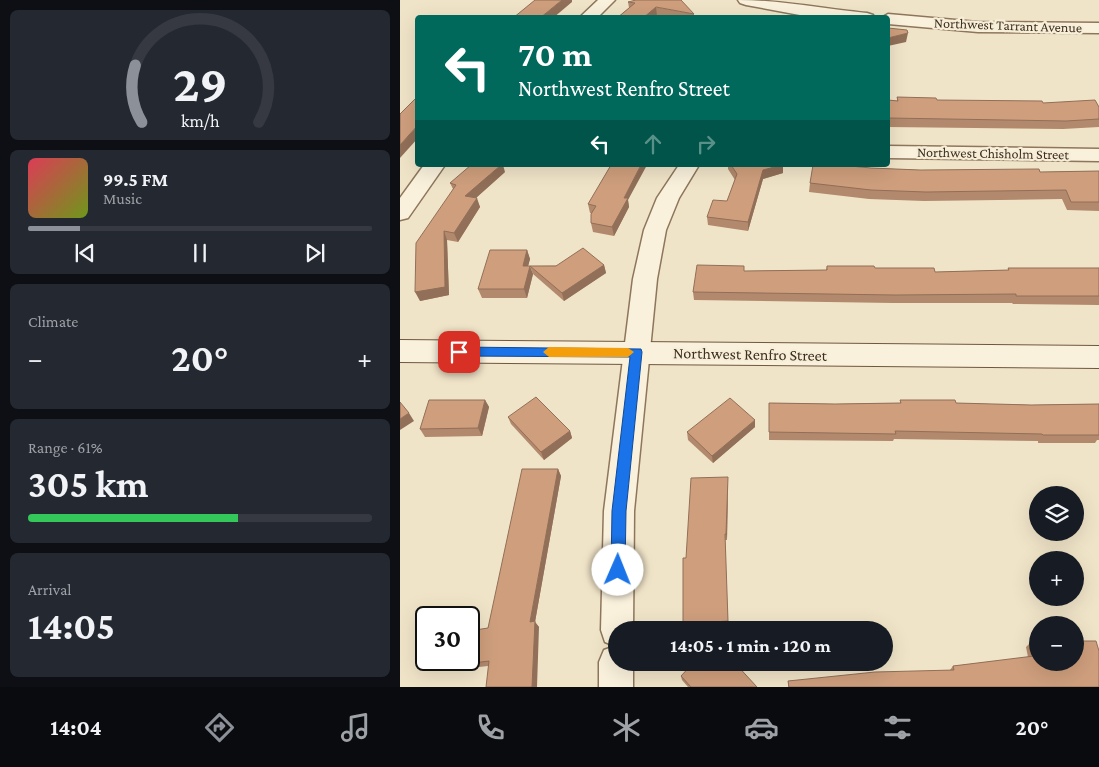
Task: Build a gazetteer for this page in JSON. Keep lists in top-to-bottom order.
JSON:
{
  "streets": {
    "main road": ["Northwest Renfro Street"],
    "street": ["Northwest Tarrant Avenue", "Northwest Chisholm Street"]
  },
  "page": {
    "turn": ["70 m", "Northwest Renfro Street"],
    "song": ["99.5 FM", "Music"],
    "tile": [
      "Climate",
      ["Range · 61%", "305 km"],
      ["Arrival", "14:05"]
    ],
    "heat": ["−", "20°", "+"],
    "map_buttons": ["+", "−"],
    "limit": "30",
    "trip": "14:05 · 1 min · 120 m",
    "tabs": ["14:04", "20°"],
    "gauge": ["29", "km/h"]
  }
}
